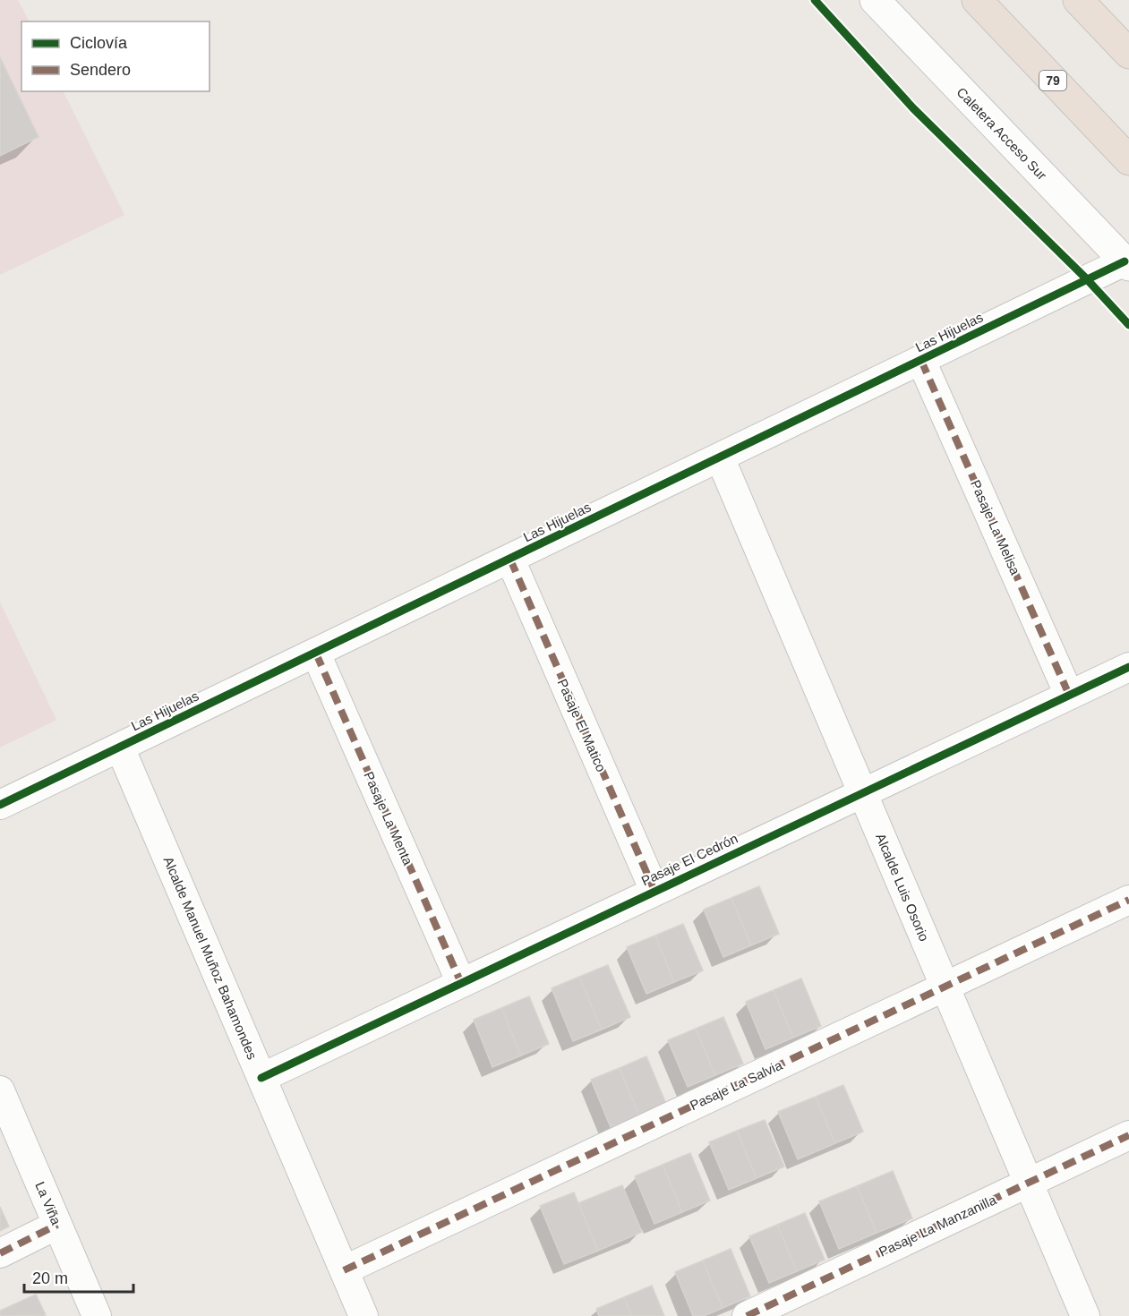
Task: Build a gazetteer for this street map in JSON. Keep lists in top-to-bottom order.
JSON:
{
  "streets": {
    "highway": ["79"],
    "main road": ["Caletera Acceso Sur"],
    "street": [
      "Las Hijuelas",
      "Pasaje La Melisa",
      "Pasaje El Matico",
      "Pasaje La Menta",
      "Pasaje El Cedrón",
      "Alcalde Luis Osorio",
      "Alcalde Manuel Muñoz Bahamondes",
      "Pasaje La Salvia",
      "La Viña",
      "Pasaje La Manzanilla"
    ]
  },
  "crossings": [
    ["Caletera Acceso Sur", "Las Hijuelas"],
    ["Las Hijuelas", "Pasaje La Melisa"],
    ["Las Hijuelas", "Pasaje El Matico"],
    ["Las Hijuelas", "Pasaje La Menta"],
    ["Las Hijuelas", "Alcalde Luis Osorio"],
    ["Las Hijuelas", "Alcalde Manuel Muñoz Bahamondes"],
    ["Pasaje La Melisa", "Pasaje El Cedrón"],
    ["Pasaje El Matico", "Pasaje El Cedrón"],
    ["Pasaje La Menta", "Pasaje El Cedrón"],
    ["Pasaje El Cedrón", "Alcalde Luis Osorio"],
    ["Pasaje El Cedrón", "Alcalde Manuel Muñoz Bahamondes"],
    ["Alcalde Luis Osorio", "Pasaje La Salvia"],
    ["Alcalde Luis Osorio", "Pasaje La Manzanilla"],
    ["Alcalde Manuel Muñoz Bahamondes", "Pasaje La Salvia"]
  ],
  "legend": ["Ciclovía", "Sendero"],
  "scale_bar": "20 m"
}
